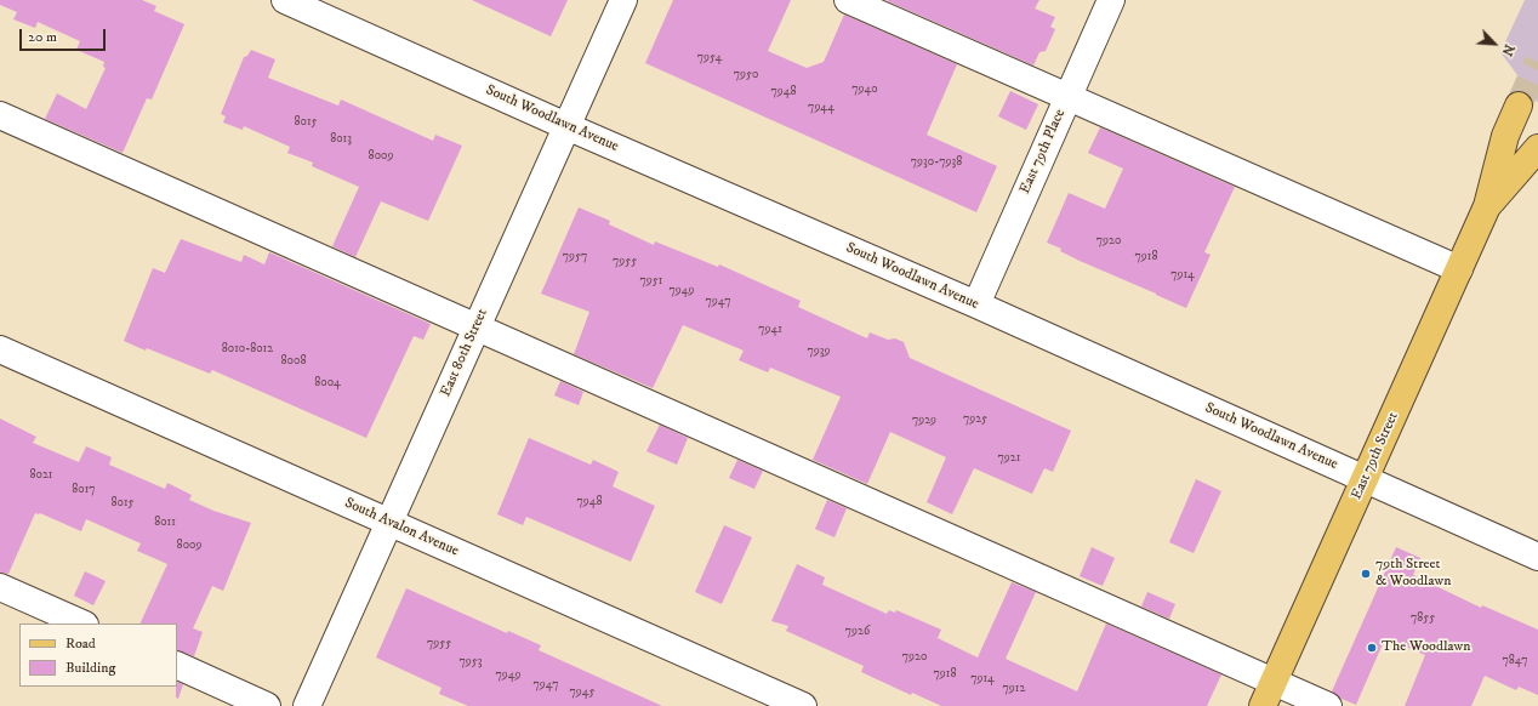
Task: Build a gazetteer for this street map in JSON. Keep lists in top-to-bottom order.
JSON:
{
  "streets": {
    "main road": ["East 79th Street"],
    "street": [
      "South Woodlawn Avenue",
      "East 79th Place",
      "East 80th Street",
      "South Avalon Avenue"
    ]
  },
  "crossings": [
    ["South Woodlawn Avenue", "East 79th Place"],
    ["South Woodlawn Avenue", "East 80th Street"],
    ["South Woodlawn Avenue", "East 79th Street"],
    ["East 80th Street", "South Avalon Avenue"]
  ],
  "places": ["79th Street & Woodlawn", "The Woodlawn"],
  "house_numbers": [
    "7954",
    "7950",
    "7940",
    "7948",
    "7944",
    "8015",
    "8013",
    "8009",
    "7930-7938",
    "7920",
    "7957",
    "7918",
    "7955",
    "7914",
    "7951",
    "7949",
    "7947",
    "7941",
    "8010-8012",
    "7939",
    "8008",
    "8004",
    "7925",
    "7929",
    "7921",
    "8021",
    "8017",
    "7948",
    "8015",
    "8011",
    "8009",
    "7855",
    "7926",
    "7955",
    "7920",
    "7847",
    "7953",
    "7918",
    "7949",
    "7914",
    "7947",
    "7912",
    "7945"
  ],
  "legend": ["Road", "Building"],
  "scale_bar": "20 m",
  "north": "bottom right"
}
